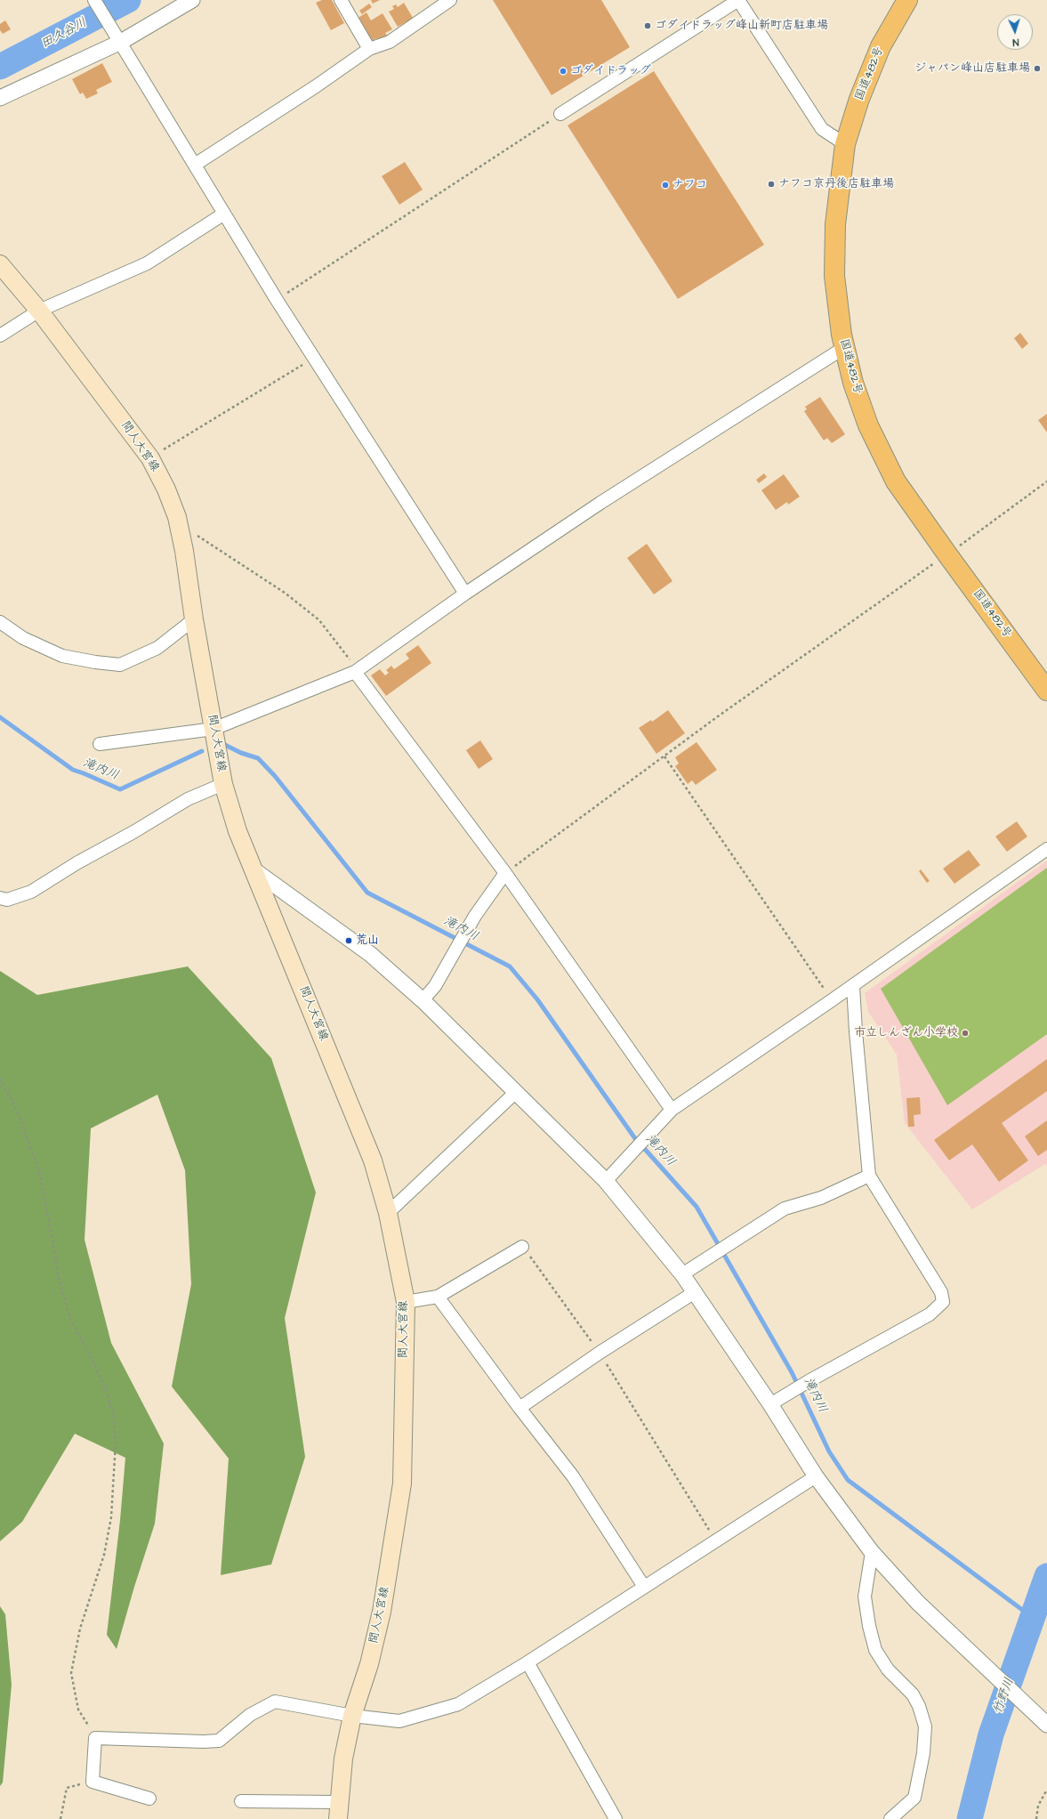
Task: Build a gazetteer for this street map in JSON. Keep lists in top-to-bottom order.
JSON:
{
  "streets": {
    "highway": ["国道482号"],
    "main road": ["間人大宮線"]
  },
  "water": ["田久谷川", "滝内川", "竹野川"],
  "places": [
    "ゴダイドラッグ峰山新町店駐車場",
    "ジャパン峰山店駐車場",
    "ゴダイドラッグ",
    "ナフコ京丹後店駐車場",
    "ナフコ",
    "荒山",
    "市立しんざん小学校"
  ],
  "north": "bottom"
}
